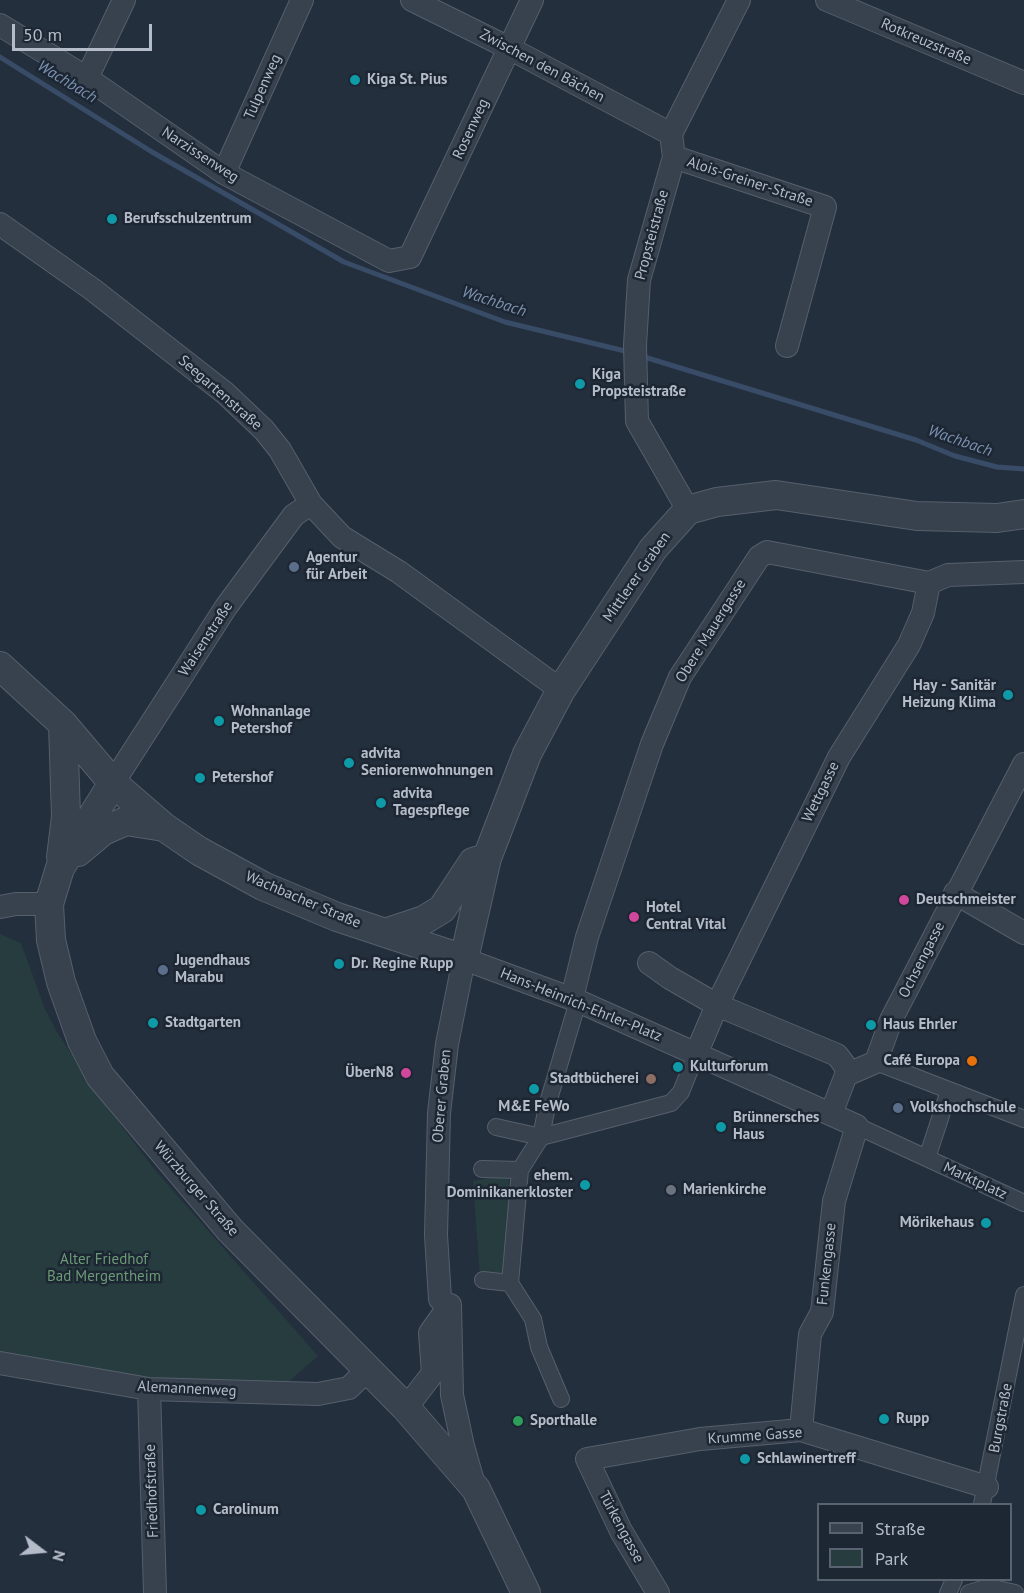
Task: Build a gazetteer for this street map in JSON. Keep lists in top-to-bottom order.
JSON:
{
  "streets": {
    "street": [
      "Rotkreuzstraße",
      "Zwischen den Bächen",
      "Tulpenweg",
      "Rosenweg",
      "Narzissenweg",
      "Alois-Greiner-Straße",
      "Propsteistraße",
      "Seegartenstraße",
      "Mittlerer Graben",
      "Obere Mauergasse",
      "Waisenstraße",
      "Wettgasse",
      "Wachbacher Straße",
      "Ochsengasse",
      "Hans-Heinrich-Ehrler-Platz",
      "Oberer Graben",
      "Marktplatz",
      "Würzburger Straße",
      "Funkengasse",
      "Alemannenweg",
      "Burgstraße",
      "Krumme Gasse",
      "Friedhofstraße",
      "Türkengasse"
    ]
  },
  "crossings": [
    ["Zwischen den Bächen", "Rosenweg"],
    ["Zwischen den Bächen", "Propsteistraße"],
    ["Tulpenweg", "Narzissenweg"],
    ["Rosenweg", "Narzissenweg"],
    ["Alois-Greiner-Straße", "Propsteistraße"],
    ["Propsteistraße", "Mittlerer Graben"],
    ["Seegartenstraße", "Mittlerer Graben"],
    ["Seegartenstraße", "Waisenstraße"],
    ["Mittlerer Graben", "Wachbacher Straße"],
    ["Mittlerer Graben", "Hans-Heinrich-Ehrler-Platz"],
    ["Mittlerer Graben", "Oberer Graben"],
    ["Obere Mauergasse", "Wettgasse"],
    ["Obere Mauergasse", "Hans-Heinrich-Ehrler-Platz"],
    ["Waisenstraße", "Wachbacher Straße"],
    ["Waisenstraße", "Würzburger Straße"],
    ["Wachbacher Straße", "Hans-Heinrich-Ehrler-Platz"],
    ["Wachbacher Straße", "Oberer Graben"],
    ["Wachbacher Straße", "Würzburger Straße"],
    ["Hans-Heinrich-Ehrler-Platz", "Oberer Graben"],
    ["Oberer Graben", "Würzburger Straße"],
    ["Marktplatz", "Funkengasse"],
    ["Würzburger Straße", "Alemannenweg"],
    ["Funkengasse", "Krumme Gasse"],
    ["Alemannenweg", "Friedhofstraße"],
    ["Burgstraße", "Krumme Gasse"],
    ["Krumme Gasse", "Türkengasse"]
  ],
  "water": ["Wachbach"],
  "parks": ["Alter Friedhof Bad Mergentheim"],
  "places": [
    "Kiga St. Pius",
    "Berufsschulzentrum",
    "Kiga Propsteistraße",
    "Agentur für Arbeit",
    "Hay - Sanitär Heizung Klima",
    "Wohnanlage Petershof",
    "advita Seniorenwohnungen",
    "Petershof",
    "advita Tagespflege",
    "Deutschmeister",
    "Hotel Central Vital",
    "Dr. Regine Rupp",
    "Jugendhaus Marabu",
    "Stadtgarten",
    "Haus Ehrler",
    "Café Europa",
    "Kulturforum",
    "ÜberN8",
    "Stadtbücherei",
    "M&E FeWo",
    "Volkshochschule",
    "Brünnersches Haus",
    "ehem. Dominikanerkloster",
    "Marienkirche",
    "Mörikehaus",
    "Rupp",
    "Sporthalle",
    "Schlawinertreff",
    "Carolinum"
  ],
  "legend": ["Straße", "Park"],
  "scale_bar": "50 m",
  "north": "right"
}
